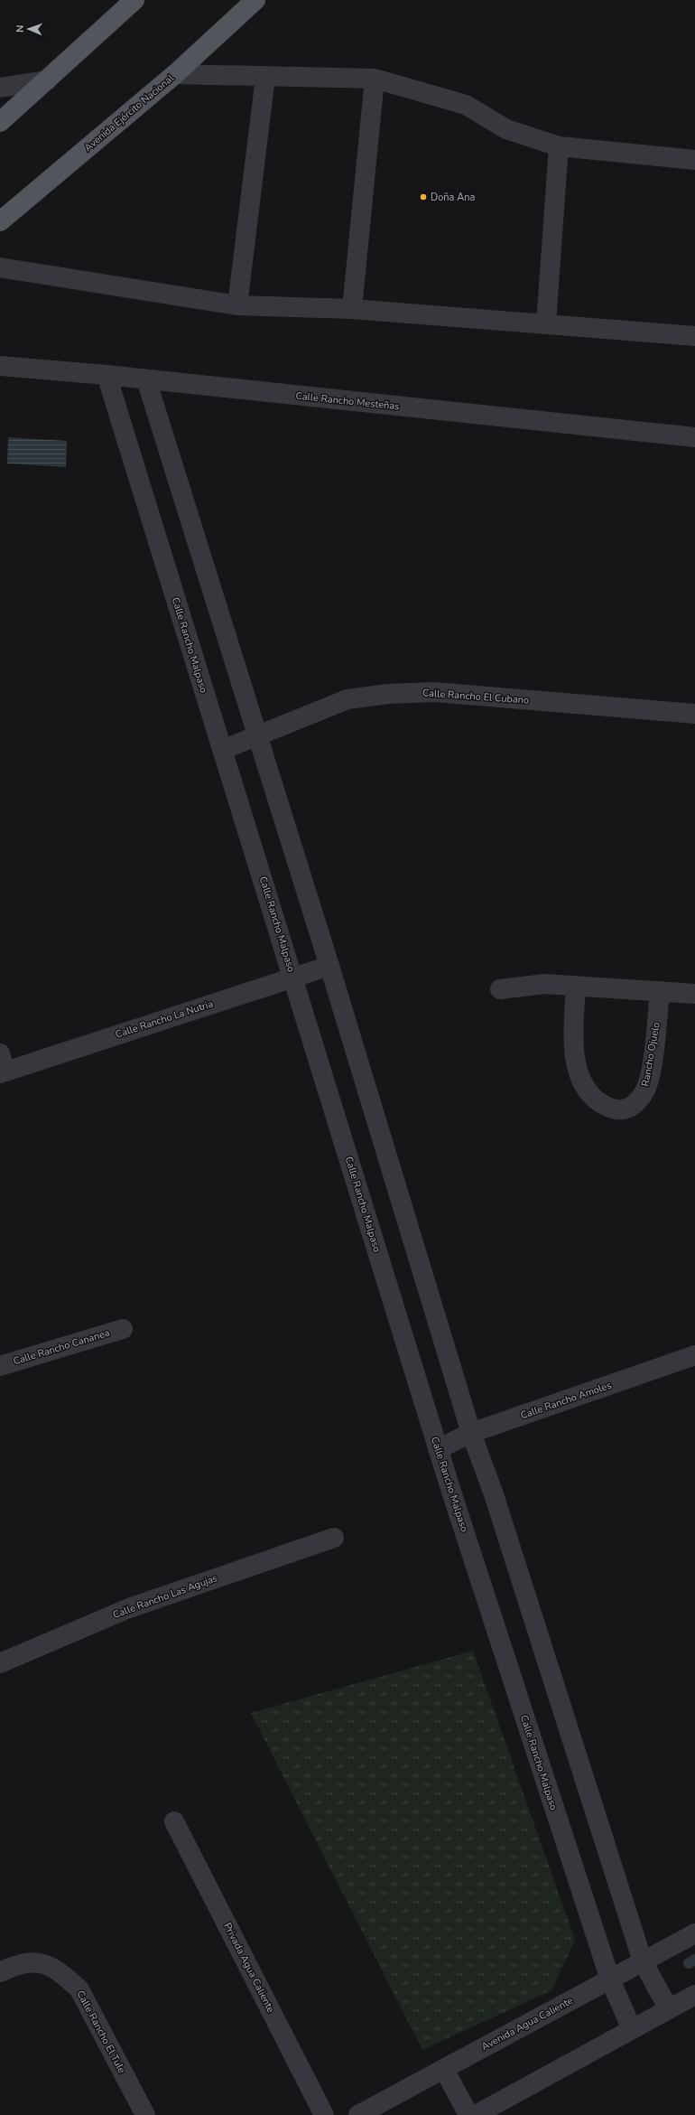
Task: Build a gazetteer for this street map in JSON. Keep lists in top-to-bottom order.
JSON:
{
  "streets": {
    "main road": ["Avenida Ejército Nacional"],
    "street": [
      "Calle Rancho Mesteñas",
      "Calle Rancho Malpaso",
      "Calle Rancho El Cubano",
      "Calle Rancho La Nutria",
      "Rancho Ojuelo",
      "Calle Rancho Cananea",
      "Calle Rancho Amoles",
      "Calle Rancho Las Agujas",
      "Privada Agua Caliente",
      "Avenida Agua Caliente",
      "Calle Rancho El Tule"
    ]
  },
  "crossings": [
    ["Calle Rancho Mesteñas", "Calle Rancho Malpaso"],
    ["Calle Rancho Malpaso", "Calle Rancho El Cubano"],
    ["Calle Rancho Malpaso", "Calle Rancho La Nutria"],
    ["Calle Rancho Malpaso", "Calle Rancho Amoles"],
    ["Calle Rancho Malpaso", "Avenida Agua Caliente"]
  ],
  "places": ["Doña Ana"],
  "north": "left"
}
